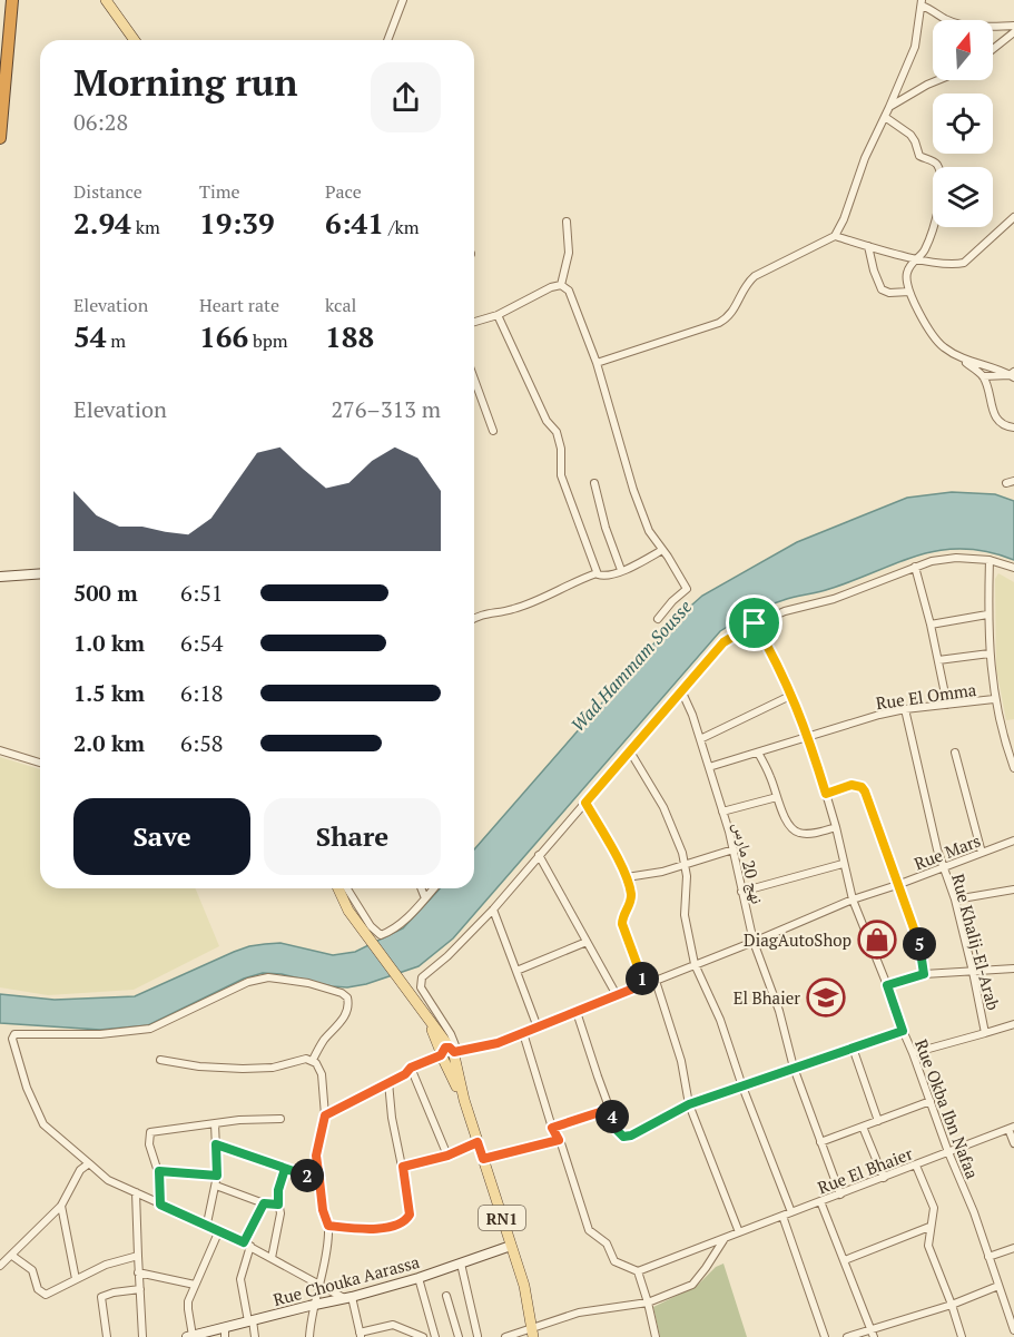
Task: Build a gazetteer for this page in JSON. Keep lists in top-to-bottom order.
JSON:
{
  "streets": {
    "main road": ["RN1", "Rue Chouka Aarassa"],
    "street": [
      "Rue El Omma",
      "Rue Mars",
      "نهج 20 مارس",
      "Rue Khalij-El-Arab",
      "Rue Okba Ibn Nafaa",
      "Rue El Bhaier"
    ]
  },
  "crossings": [
    ["Rue El Omma", "نهج 20 مارس"],
    ["Rue El Omma", "Rue Khalij-El-Arab"],
    ["Rue El Omma", "Rue Okba Ibn Nafaa"],
    ["Rue Mars", "نهج 20 مارس"],
    ["Rue Mars", "Rue Khalij-El-Arab"],
    ["Rue Mars", "Rue Okba Ibn Nafaa"],
    ["Rue Mars", "RN1"],
    ["نهج 20 مارس", "Rue El Bhaier"],
    ["Rue Okba Ibn Nafaa", "Rue El Bhaier"],
    ["RN1", "Rue Chouka Aarassa"]
  ],
  "water": ["Wad Hammam Sousse"],
  "places": {
    "shop": ["DiagAutoShop"],
    "school or university": ["El Bhaier"]
  },
  "north": "top",
  "page": {
    "heading": ["Morning run", "06:28"],
    "stats": [
      ["Distance", "2.94 km"],
      ["Time", "19:39"],
      ["Pace", "6:41 /km"],
      ["Elevation", "54 m"],
      ["Heart rate", "166 bpm"],
      ["kcal", "188"]
    ],
    "chart": ["Elevation", "276–313 m"],
    "list": [
      {
        "name": "500 m",
        "note": "6:51"
      },
      {
        "name": "1.0 km",
        "note": "6:54"
      },
      {
        "name": "1.5 km",
        "note": "6:18"
      },
      {
        "name": "2.0 km",
        "note": "6:58"
      }
    ],
    "buttons": ["Save", "Share"],
    "pins": [
      "5",
      "1",
      "4",
      "2"
    ]
  }
}
